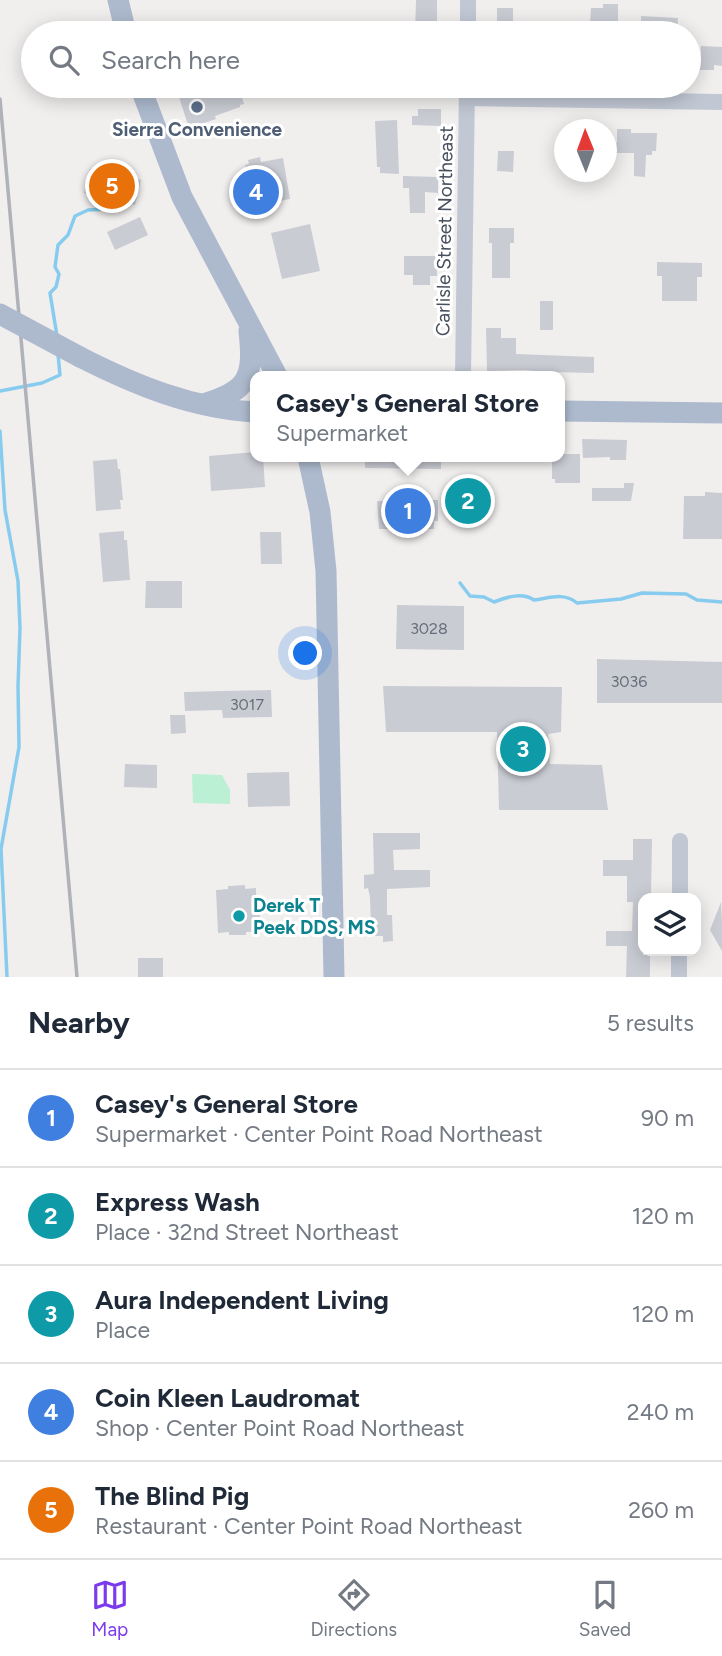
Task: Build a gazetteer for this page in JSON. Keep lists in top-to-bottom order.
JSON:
{
  "streets": {
    "street": ["Carlisle Street Northeast"]
  },
  "places": ["Sierra Convenience", "Derek T Peek DDS, MS"],
  "house_numbers": ["3028", "3036", "3017"],
  "north": "top",
  "page": {
    "search": "Search here",
    "pins": [
      "5",
      "4",
      "2",
      "1",
      "3"
    ],
    "popup": ["Casey's General Store", "Supermarket"],
    "heading": ["Nearby", "5 results"],
    "list": [
      {
        "mark": "1",
        "name": "Casey's General Store",
        "note": "Supermarket · Center Point Road Northeast",
        "value": "90 m"
      },
      {
        "mark": "2",
        "name": "Express Wash",
        "note": "Place · 32nd Street Northeast",
        "value": "120 m"
      },
      {
        "mark": "3",
        "name": "Aura Independent Living",
        "note": "Place",
        "value": "120 m"
      },
      {
        "mark": "4",
        "name": "Coin Kleen Laudromat",
        "note": "Shop · Center Point Road Northeast",
        "value": "240 m"
      },
      {
        "mark": "5",
        "name": "The Blind Pig",
        "note": "Restaurant · Center Point Road Northeast",
        "value": "260 m"
      }
    ],
    "nav": ["Map", "Directions", "Saved"]
  }
}
